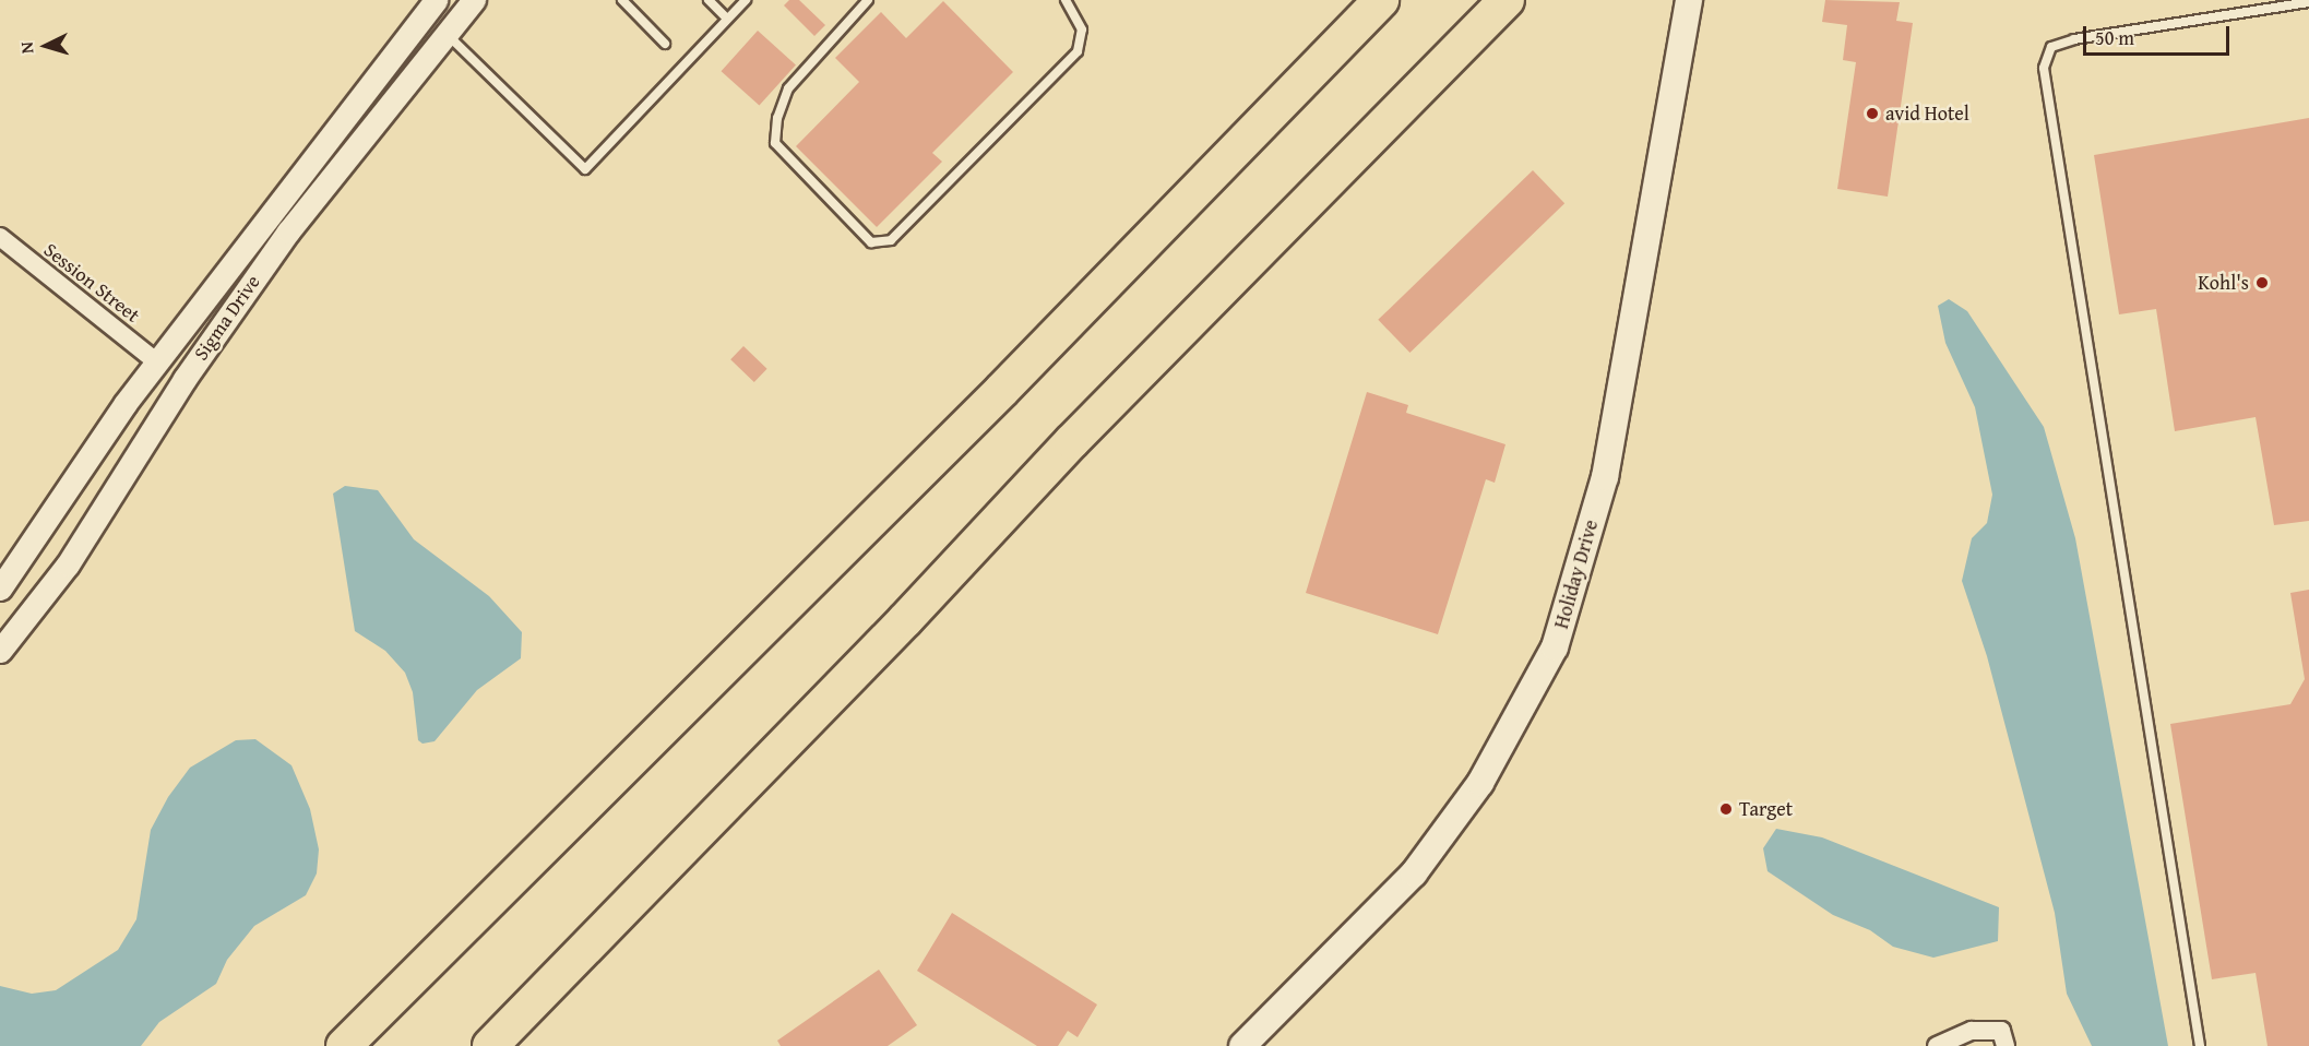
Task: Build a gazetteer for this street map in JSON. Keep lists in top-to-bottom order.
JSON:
{
  "streets": {
    "main road": ["Holiday Drive"],
    "street": ["Session Street", "Sigma Drive"]
  },
  "crossings": [
    ["Session Street", "Sigma Drive"]
  ],
  "places": ["avid Hotel", "Kohl's", "Target"],
  "scale_bar": "50 m",
  "north": "left"
}
